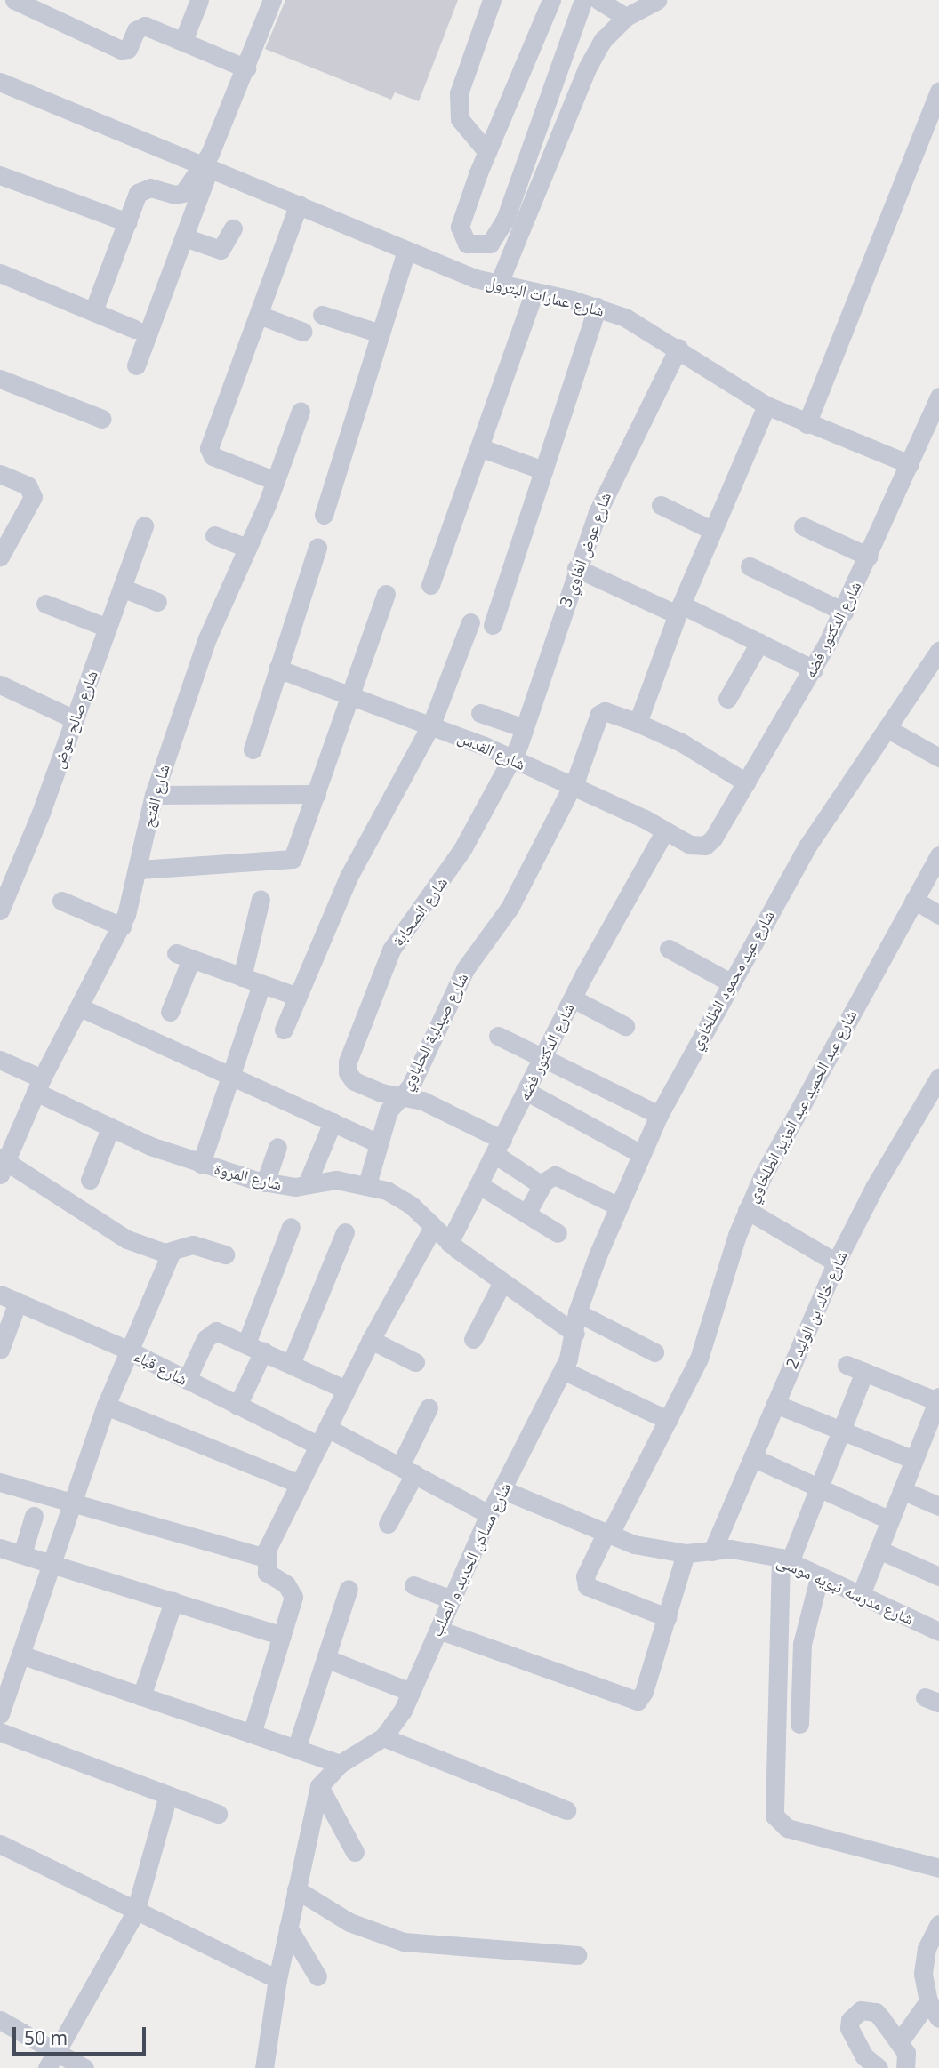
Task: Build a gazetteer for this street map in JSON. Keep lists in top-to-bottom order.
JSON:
{
  "streets": {
    "street": [
      "شارع عمارات البترول",
      "شارع عوض الغاوي 3",
      "شارع الدكتور فضه",
      "شارع صالح عوض",
      "شارع القدس",
      "شارع الفتح",
      "شارع الصحابة",
      "شارع عيد محمود الطلخاوي",
      "شارع صيدلية الحلباوي",
      "شارع عبد الحميد عبد العزيز الطلخاوي",
      "شارع المروة",
      "شارع خالد بن الوليد 2",
      "شارع قباء",
      "شارع مساكن الحديد و الصلب",
      "شارع مدرسه نبويه موسى"
    ]
  },
  "crossings": [
    ["شارع عمارات البترول", "شارع عوض الغاوي 3"],
    ["شارع عمارات البترول", "شارع الدكتور فضه"],
    ["شارع عوض الغاوي 3", "شارع القدس"],
    ["شارع عوض الغاوي 3", "شارع الصحابة"],
    ["شارع الدكتور فضه", "شارع القدس"],
    ["شارع الدكتور فضه", "شارع المروة"],
    ["شارع القدس", "شارع الصحابة"],
    ["شارع القدس", "شارع صيدلية الحلباوي"],
    ["شارع الفتح", "شارع المروة"],
    ["شارع الصحابة", "شارع صيدلية الحلباوي"],
    ["شارع عيد محمود الطلخاوي", "شارع المروة"],
    ["شارع عيد محمود الطلخاوي", "شارع مساكن الحديد و الصلب"],
    ["شارع صيدلية الحلباوي", "شارع المروة"],
    ["شارع عبد الحميد عبد العزيز الطلخاوي", "شارع مدرسه نبويه موسى"],
    ["شارع المروة", "شارع مساكن الحديد و الصلب"],
    ["شارع خالد بن الوليد 2", "شارع مدرسه نبويه موسى"],
    ["شارع مساكن الحديد و الصلب", "شارع مدرسه نبويه موسى"]
  ],
  "scale_bar": "50 m"
}
